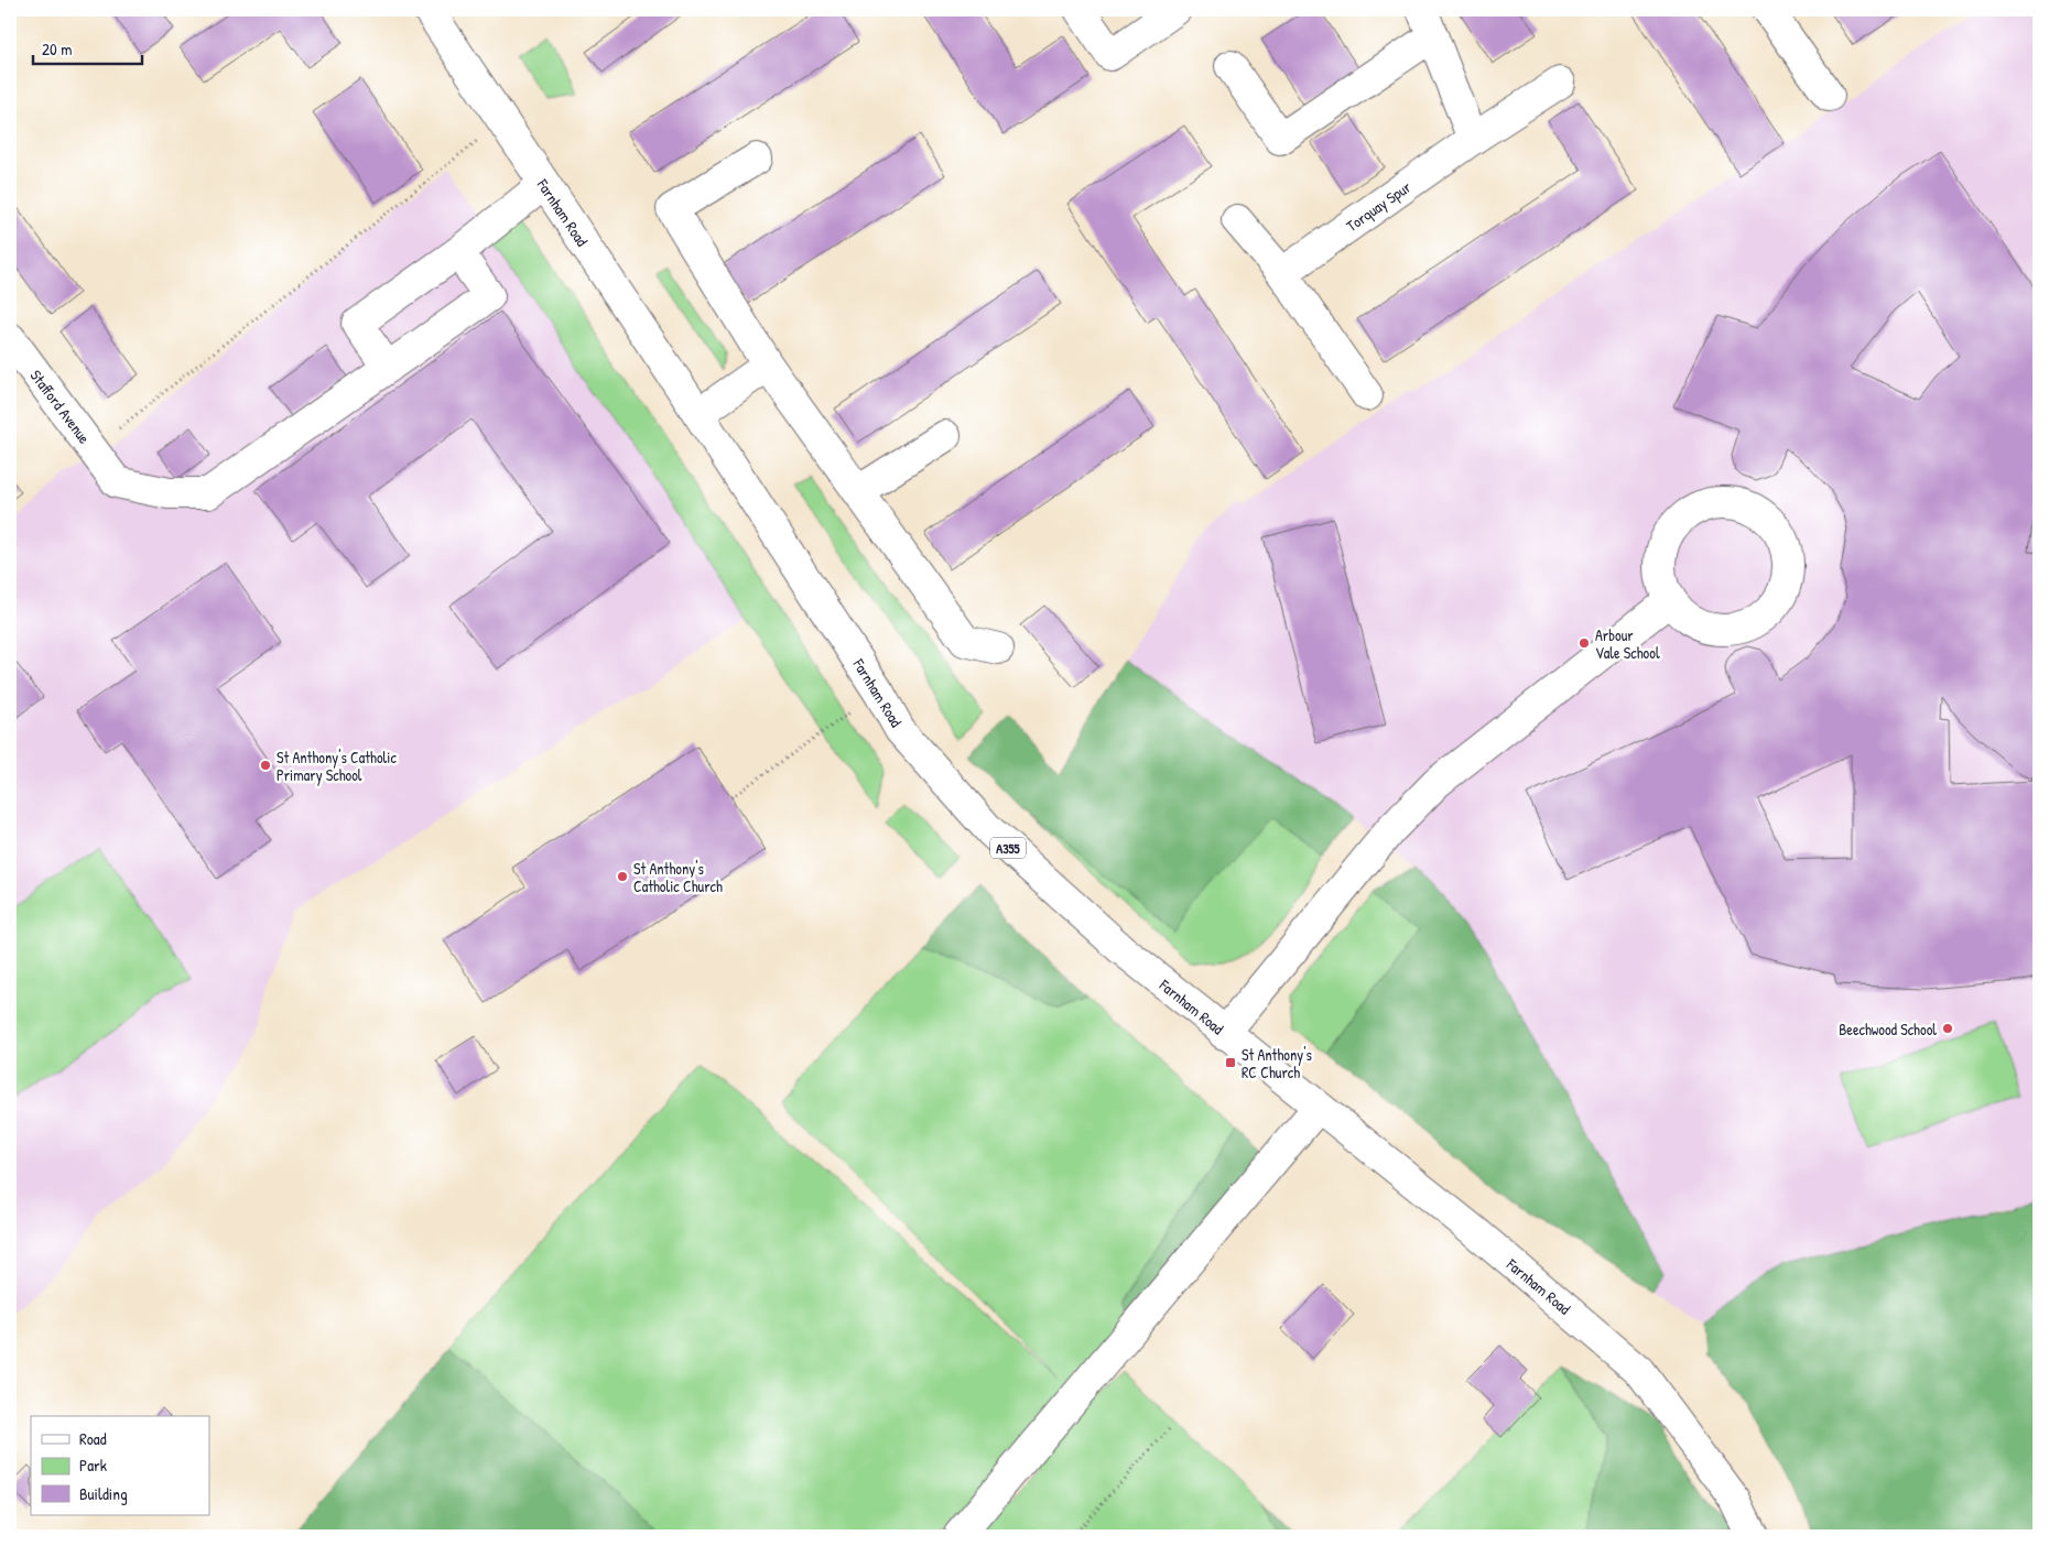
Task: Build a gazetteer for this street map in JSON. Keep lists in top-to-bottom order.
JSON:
{
  "streets": {
    "main road": [
      "Torquay Spur",
      "Farnham Road",
      "Stafford Avenue",
      "A355"
    ]
  },
  "places": {
    "other": [
      "Arbour Vale School",
      "St Anthony's Catholic Primary School",
      "St Anthony's Catholic Church",
      "Beechwood School"
    ],
    "transit": ["St Anthony's RC Church"]
  },
  "legend": ["Road", "Park", "Building"],
  "scale_bar": "20 m"
}
